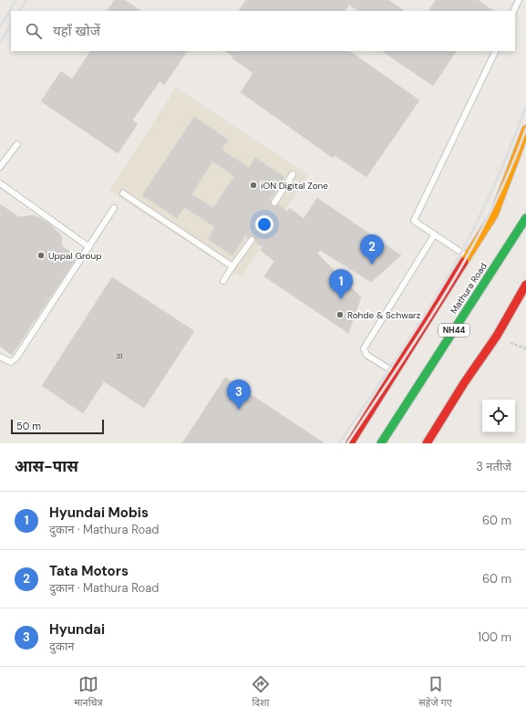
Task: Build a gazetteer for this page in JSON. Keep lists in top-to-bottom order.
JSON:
{
  "streets": {
    "main road": ["Mathura Road", "NH44"]
  },
  "places": ["iON Digital Zone", "Uppal Group", "Rohde & Schwarz"],
  "house_numbers": ["31"],
  "scale_bar": "50 m",
  "page": {
    "search": "यहाँ खोजें",
    "pins": ["2", "1", "3"],
    "scale": "50 m",
    "heading": ["आस-पास", "3 नतीजे"],
    "list": [
      {
        "mark": "1",
        "name": "Hyundai Mobis",
        "note": "दुकान · Mathura Road",
        "value": "60 m"
      },
      {
        "mark": "2",
        "name": "Tata Motors",
        "note": "दुकान · Mathura Road",
        "value": "60 m"
      },
      {
        "mark": "3",
        "name": "Hyundai",
        "note": "दुकान",
        "value": "100 m"
      }
    ],
    "nav": ["मानचित्र", "दिशा", "सहेजे गए"]
  }
}
